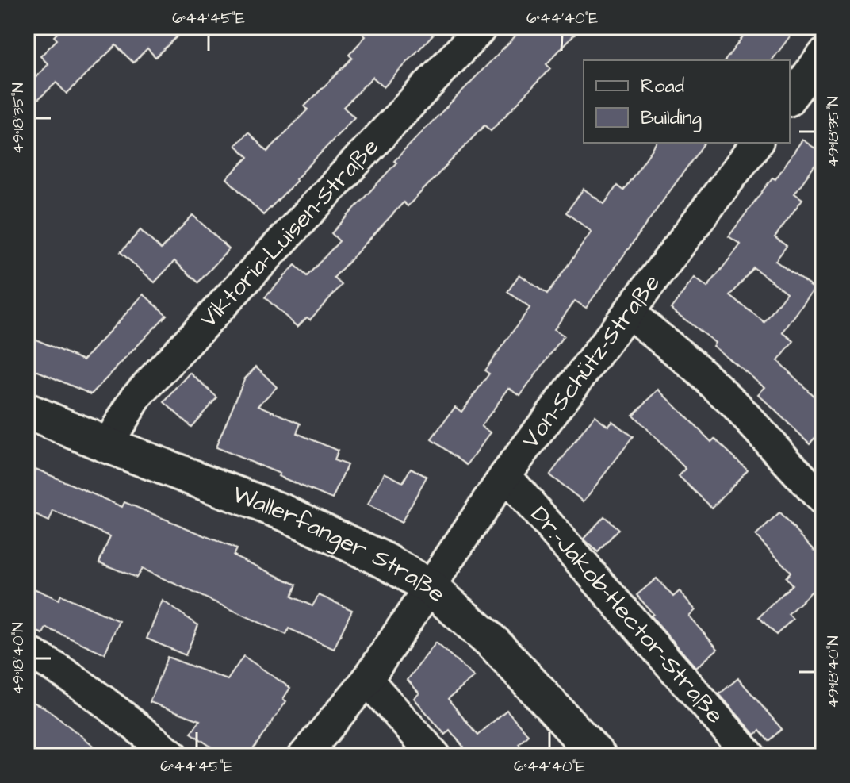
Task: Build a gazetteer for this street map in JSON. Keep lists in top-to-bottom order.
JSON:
{
  "streets": {
    "main road": ["Wallerfanger Straße"],
    "street": ["Viktoria-Luisen-Straße", "Von-Schütz-Straße", "Dr.-Jakob-Hector-Straße"]
  },
  "crossings": [
    ["Viktoria-Luisen-Straße", "Wallerfanger Straße"],
    ["Von-Schütz-Straße", "Wallerfanger Straße"],
    ["Von-Schütz-Straße", "Dr.-Jakob-Hector-Straße"]
  ],
  "legend": ["Road", "Building"],
  "coordinates": [
    "6°44'45\"E",
    "6°44'40\"E",
    "49°18'35\"N",
    "49°18'40\"N"
  ]
}
